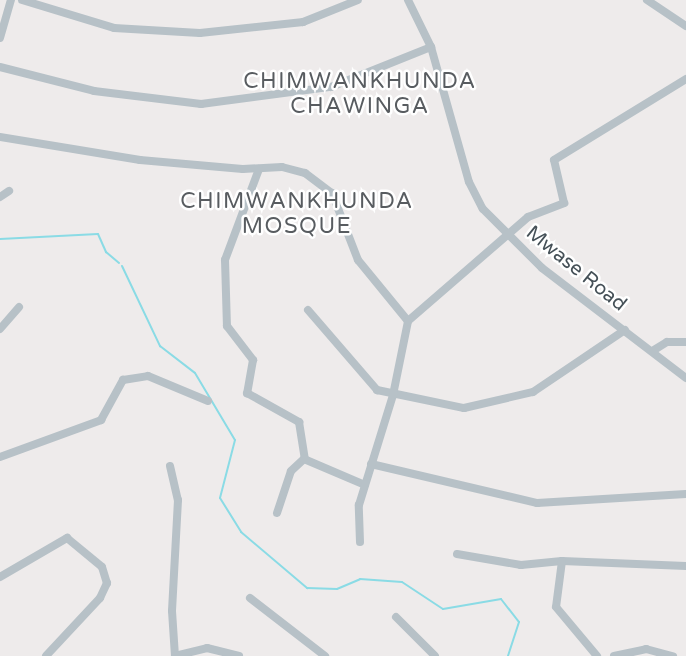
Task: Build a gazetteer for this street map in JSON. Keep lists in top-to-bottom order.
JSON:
{
  "streets": {
    "street": ["Mwase Road"]
  },
  "districts": ["CHIMWANKHUNDA CHAWINGA", "CHIMWANKHUNDA MOSQUE"]
}
